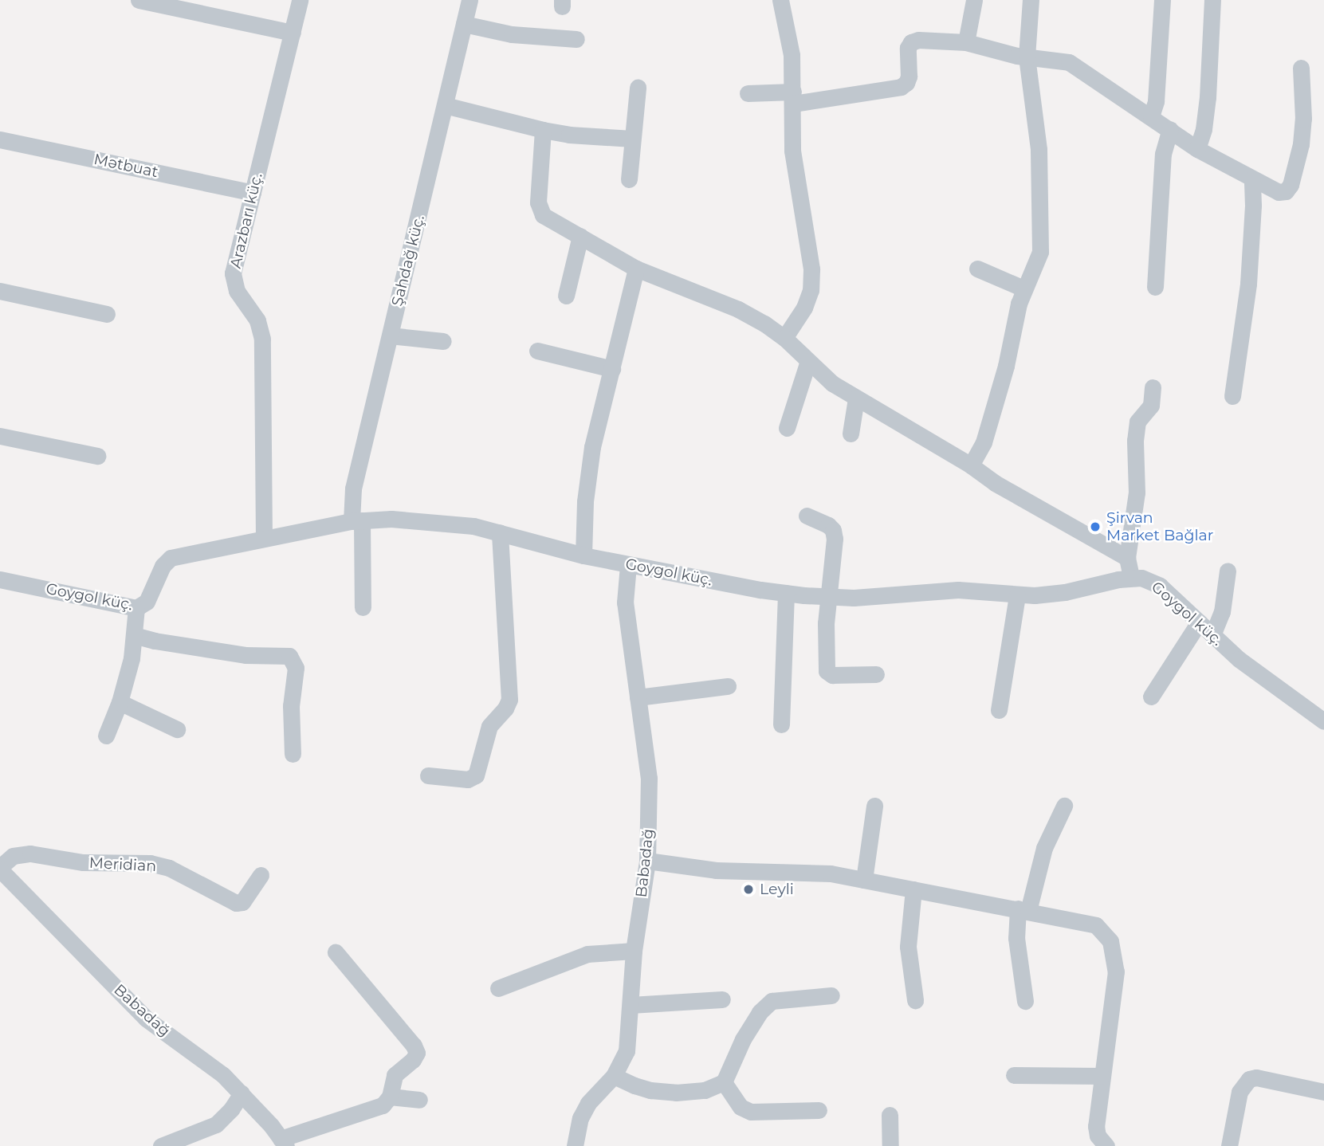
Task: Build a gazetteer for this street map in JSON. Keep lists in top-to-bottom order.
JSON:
{
  "streets": {
    "street": [
      "Mətbuat",
      "Arazbarı küç.",
      "Şahdağ küç.",
      "Goygol küç.",
      "Babadağ",
      "Meridian"
    ]
  },
  "crossings": [
    ["Mətbuat", "Arazbarı küç."],
    ["Arazbarı küç.", "Goygol küç."],
    ["Şahdağ küç.", "Goygol küç."],
    ["Goygol küç.", "Babadağ"],
    ["Babadağ", "Meridian"]
  ],
  "places": ["Şirvan Market Bağlar", "Leyli"]
}
